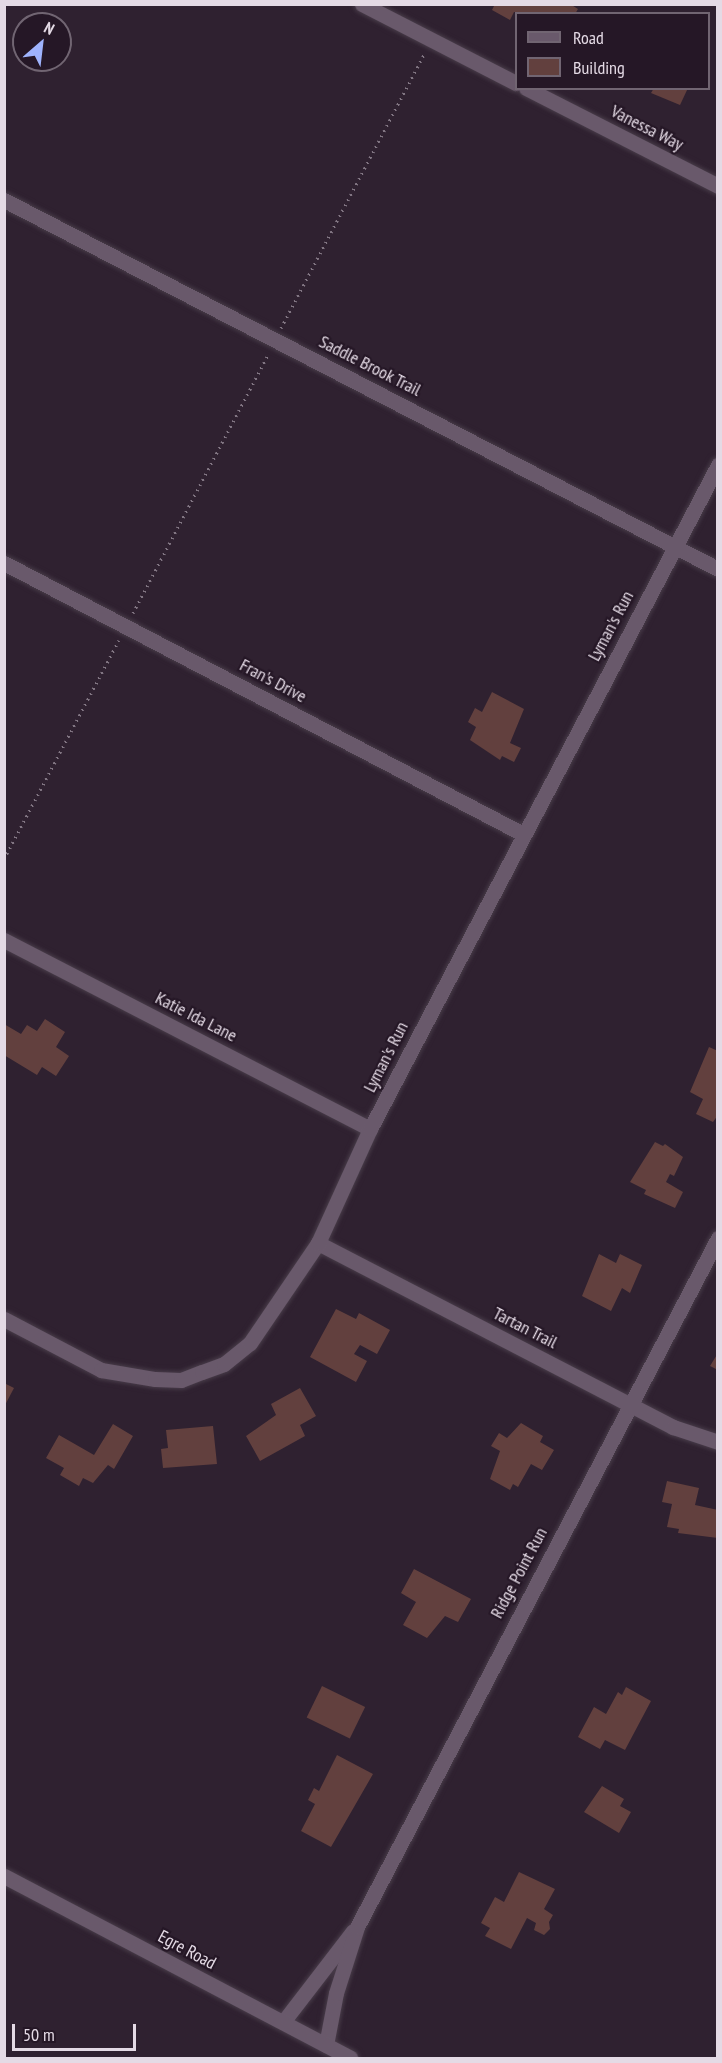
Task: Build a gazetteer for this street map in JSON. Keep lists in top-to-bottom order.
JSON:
{
  "streets": {
    "street": [
      "Vanessa Way",
      "Saddle Brook Trail",
      "Lyman's Run",
      "Fran's Drive",
      "Katie Ida Lane",
      "Tartan Trail",
      "Ridge Point Run",
      "Egre Road"
    ]
  },
  "crossings": [
    ["Saddle Brook Trail", "Lyman's Run"],
    ["Lyman's Run", "Fran's Drive"],
    ["Lyman's Run", "Katie Ida Lane"],
    ["Lyman's Run", "Tartan Trail"],
    ["Tartan Trail", "Ridge Point Run"],
    ["Ridge Point Run", "Egre Road"]
  ],
  "legend": ["Road", "Building"],
  "scale_bar": "50 m",
  "north": "top right"
}
